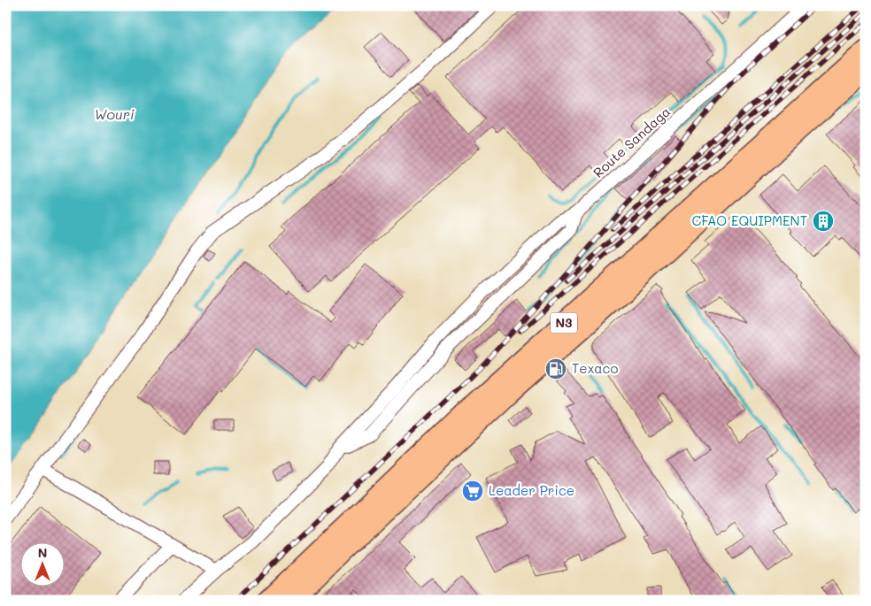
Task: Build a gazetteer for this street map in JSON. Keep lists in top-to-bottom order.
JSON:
{
  "streets": {
    "highway": ["N3"],
    "street": ["Route Sandaga"]
  },
  "water": ["Wouri"],
  "places": {
    "building": ["CFAO EQUIPMENT"],
    "fuel station": ["Texaco"],
    "supermarket": ["Leader Price"]
  },
  "north": "top"
}
